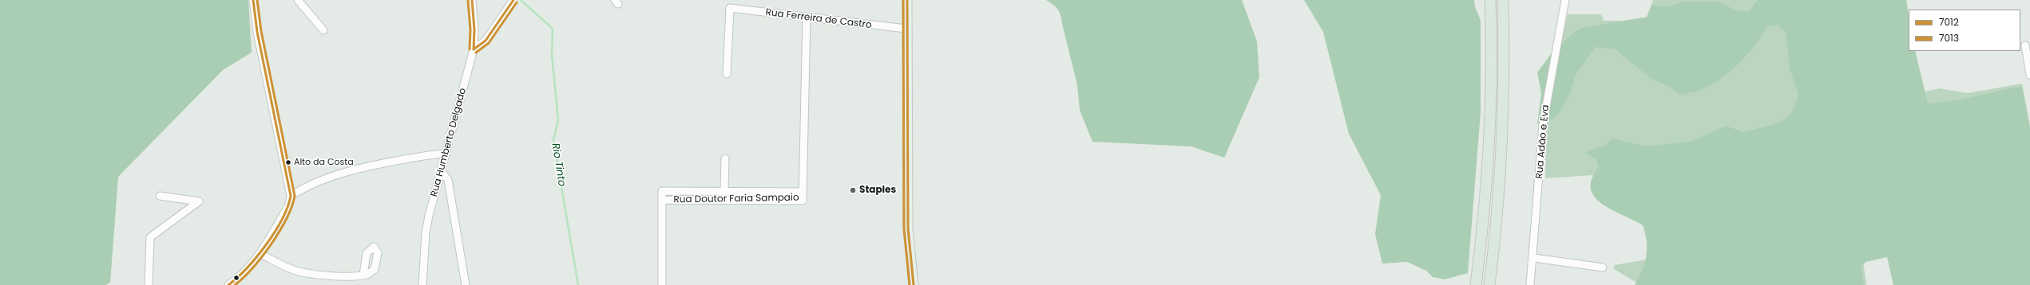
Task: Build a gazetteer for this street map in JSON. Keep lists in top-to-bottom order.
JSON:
{
  "streets": {
    "street": [
      "Rua Ferreira de Castro",
      "Rua Adão e Eva",
      "Rua Humberto Delgado",
      "Rua Doutor Faria Sampaio"
    ]
  },
  "crossings": [
    ["Rua Ferreira de Castro", "Rua Doutor Faria Sampaio"]
  ],
  "water": ["Rio Tinto"],
  "places": ["Alto da Costa", "Staples"],
  "lines": ["transit line 7012", "transit line 7013"],
  "legend": ["7012", "7013"]
}
